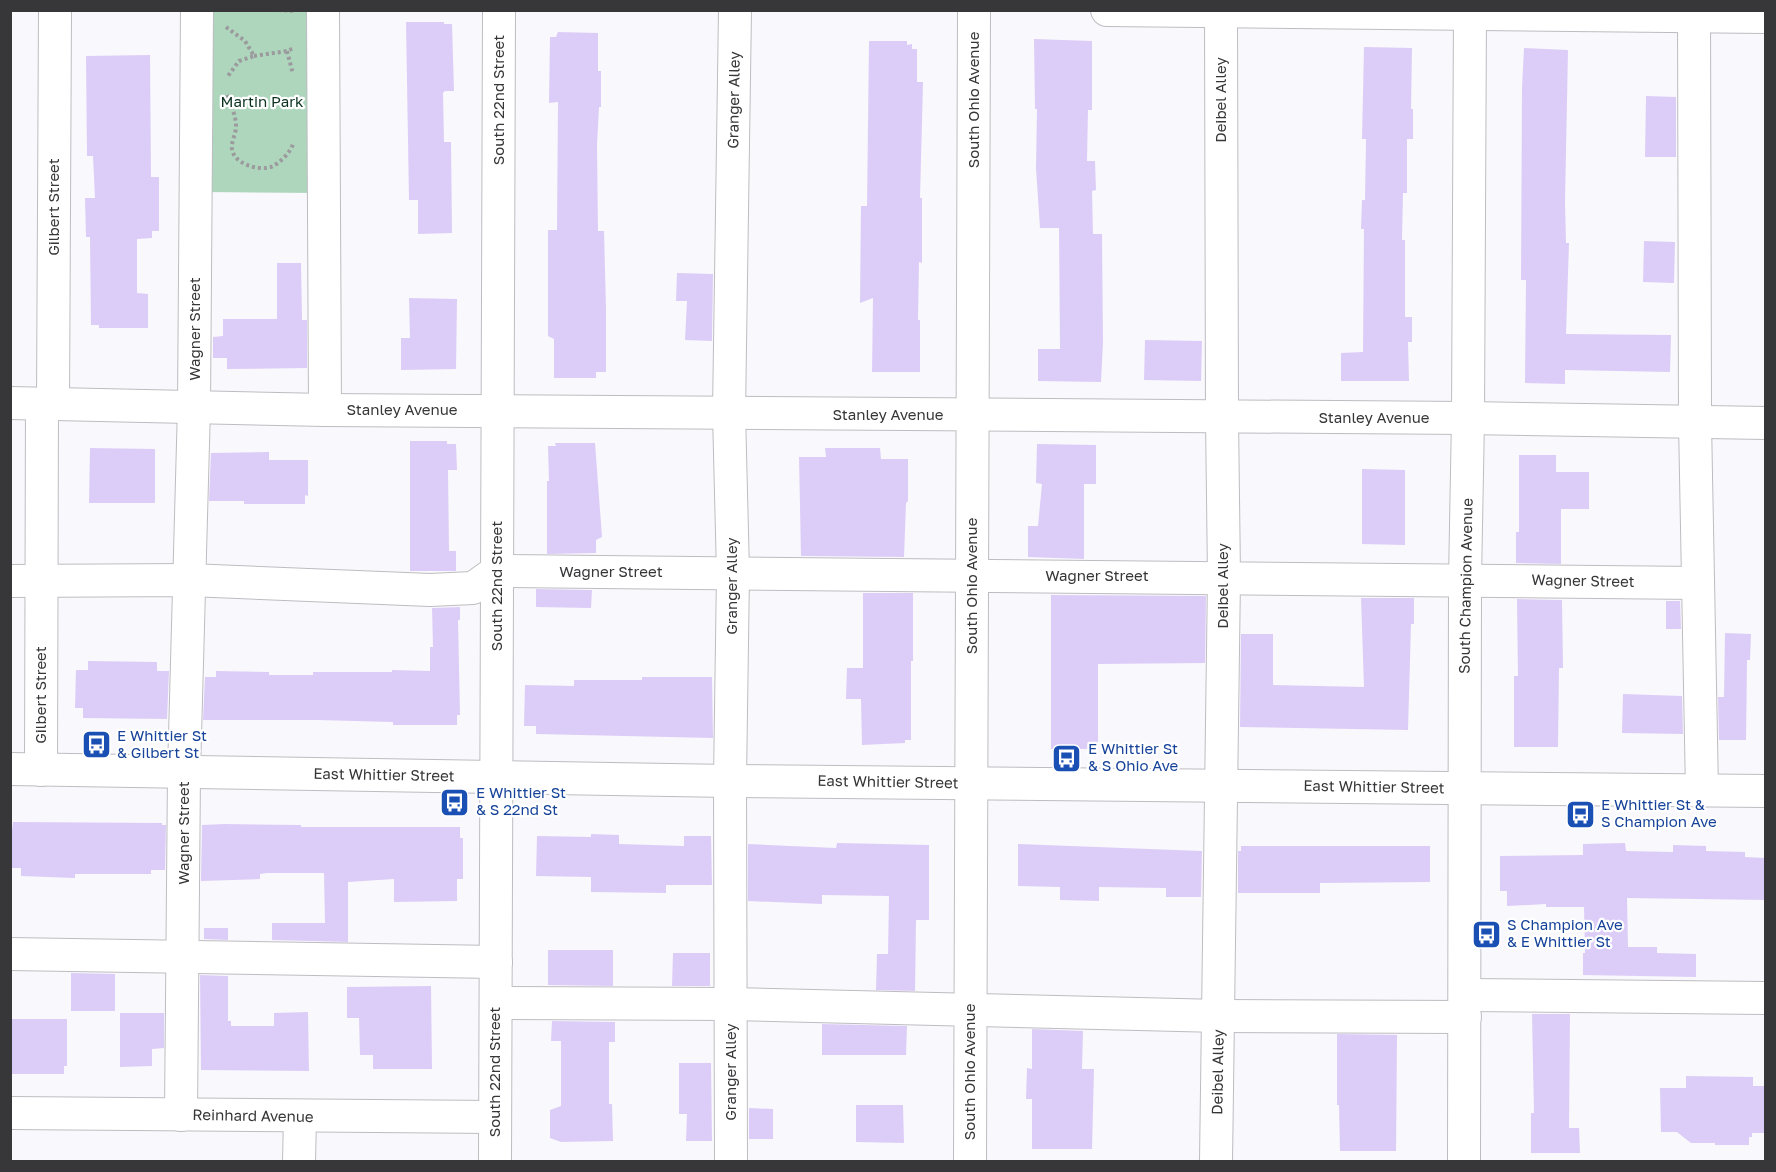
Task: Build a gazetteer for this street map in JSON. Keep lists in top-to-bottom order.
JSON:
{
  "streets": {
    "street": [
      "South 22nd Street",
      "Granger Alley",
      "South Ohio Avenue",
      "Deibel Alley",
      "Gilbert Street",
      "Wagner Street",
      "Stanley Avenue",
      "South Champion Avenue",
      "East Whittier Street",
      "Reinhard Avenue"
    ]
  },
  "crossings": [
    ["South 22nd Street", "Wagner Street"],
    ["South 22nd Street", "Stanley Avenue"],
    ["South 22nd Street", "East Whittier Street"],
    ["South 22nd Street", "Reinhard Avenue"],
    ["Granger Alley", "Wagner Street"],
    ["Granger Alley", "Stanley Avenue"],
    ["Granger Alley", "East Whittier Street"],
    ["South Ohio Avenue", "Wagner Street"],
    ["South Ohio Avenue", "Stanley Avenue"],
    ["South Ohio Avenue", "East Whittier Street"],
    ["Deibel Alley", "Wagner Street"],
    ["Deibel Alley", "Stanley Avenue"],
    ["Deibel Alley", "East Whittier Street"],
    ["Gilbert Street", "Stanley Avenue"],
    ["Gilbert Street", "East Whittier Street"],
    ["Wagner Street", "Stanley Avenue"],
    ["Wagner Street", "South Champion Avenue"],
    ["Wagner Street", "East Whittier Street"],
    ["Wagner Street", "Reinhard Avenue"],
    ["Stanley Avenue", "South Champion Avenue"],
    ["South Champion Avenue", "East Whittier Street"]
  ],
  "parks": ["Martin Park"],
  "places": {
    "bus stop": [
      "E Whittier St & Gilbert St",
      "E Whittier St & S Ohio Ave",
      "E Whittier St & S 22nd St",
      "E Whittier St & S Champion Ave",
      "S Champion Ave & E Whittier St"
    ]
  }
}
